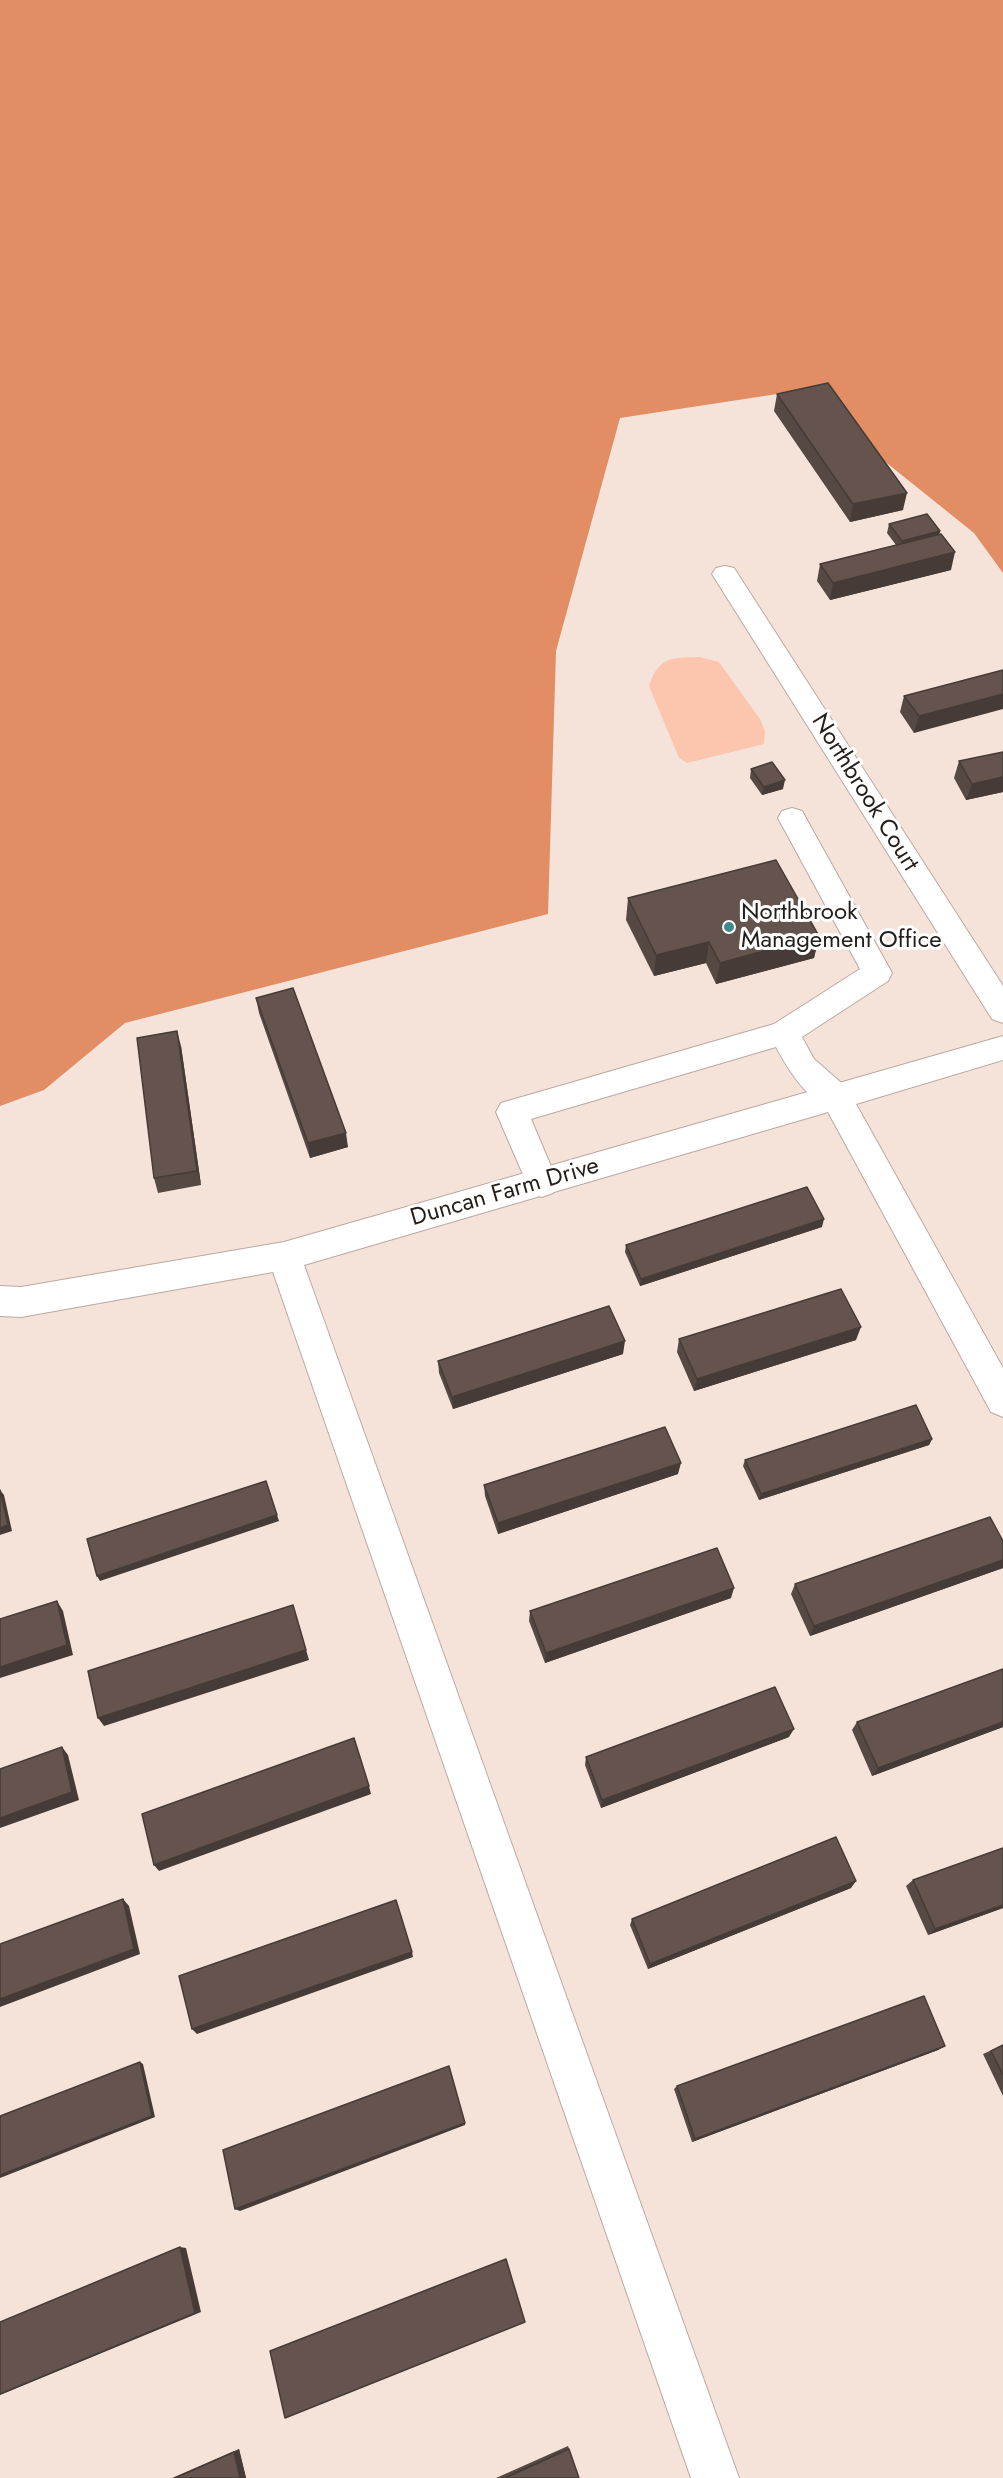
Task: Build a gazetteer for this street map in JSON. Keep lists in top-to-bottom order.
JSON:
{
  "streets": {
    "street": ["Northbrook Court", "Duncan Farm Drive"]
  },
  "places": ["Northbrook Management Office"]
}
